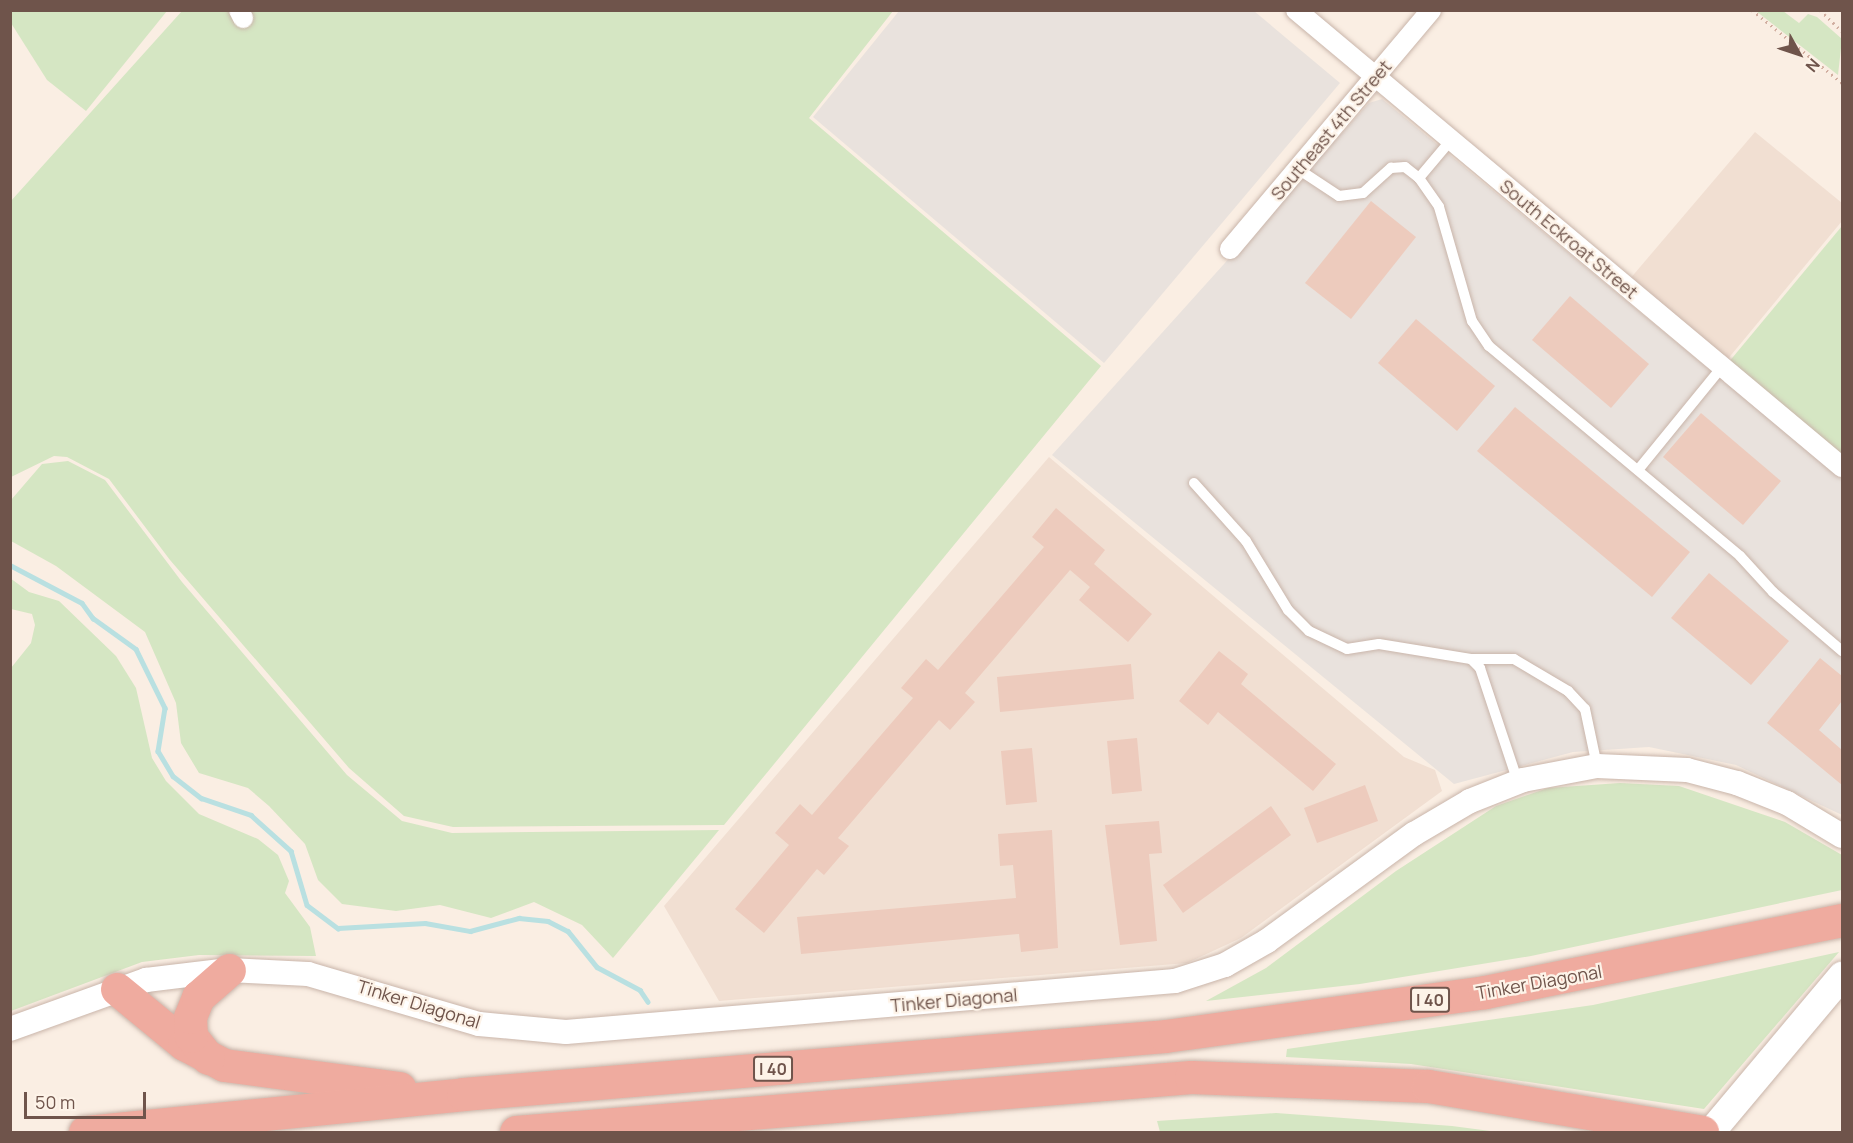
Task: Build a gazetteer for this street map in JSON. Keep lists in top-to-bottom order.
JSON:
{
  "streets": {
    "highway": ["Tinker Diagonal", "I 40"],
    "street": ["Southeast 4th Street", "South Eckroat Street"]
  },
  "crossings": [
    ["Southeast 4th Street", "South Eckroat Street"]
  ],
  "scale_bar": "50 m",
  "north": "bottom right"
}
